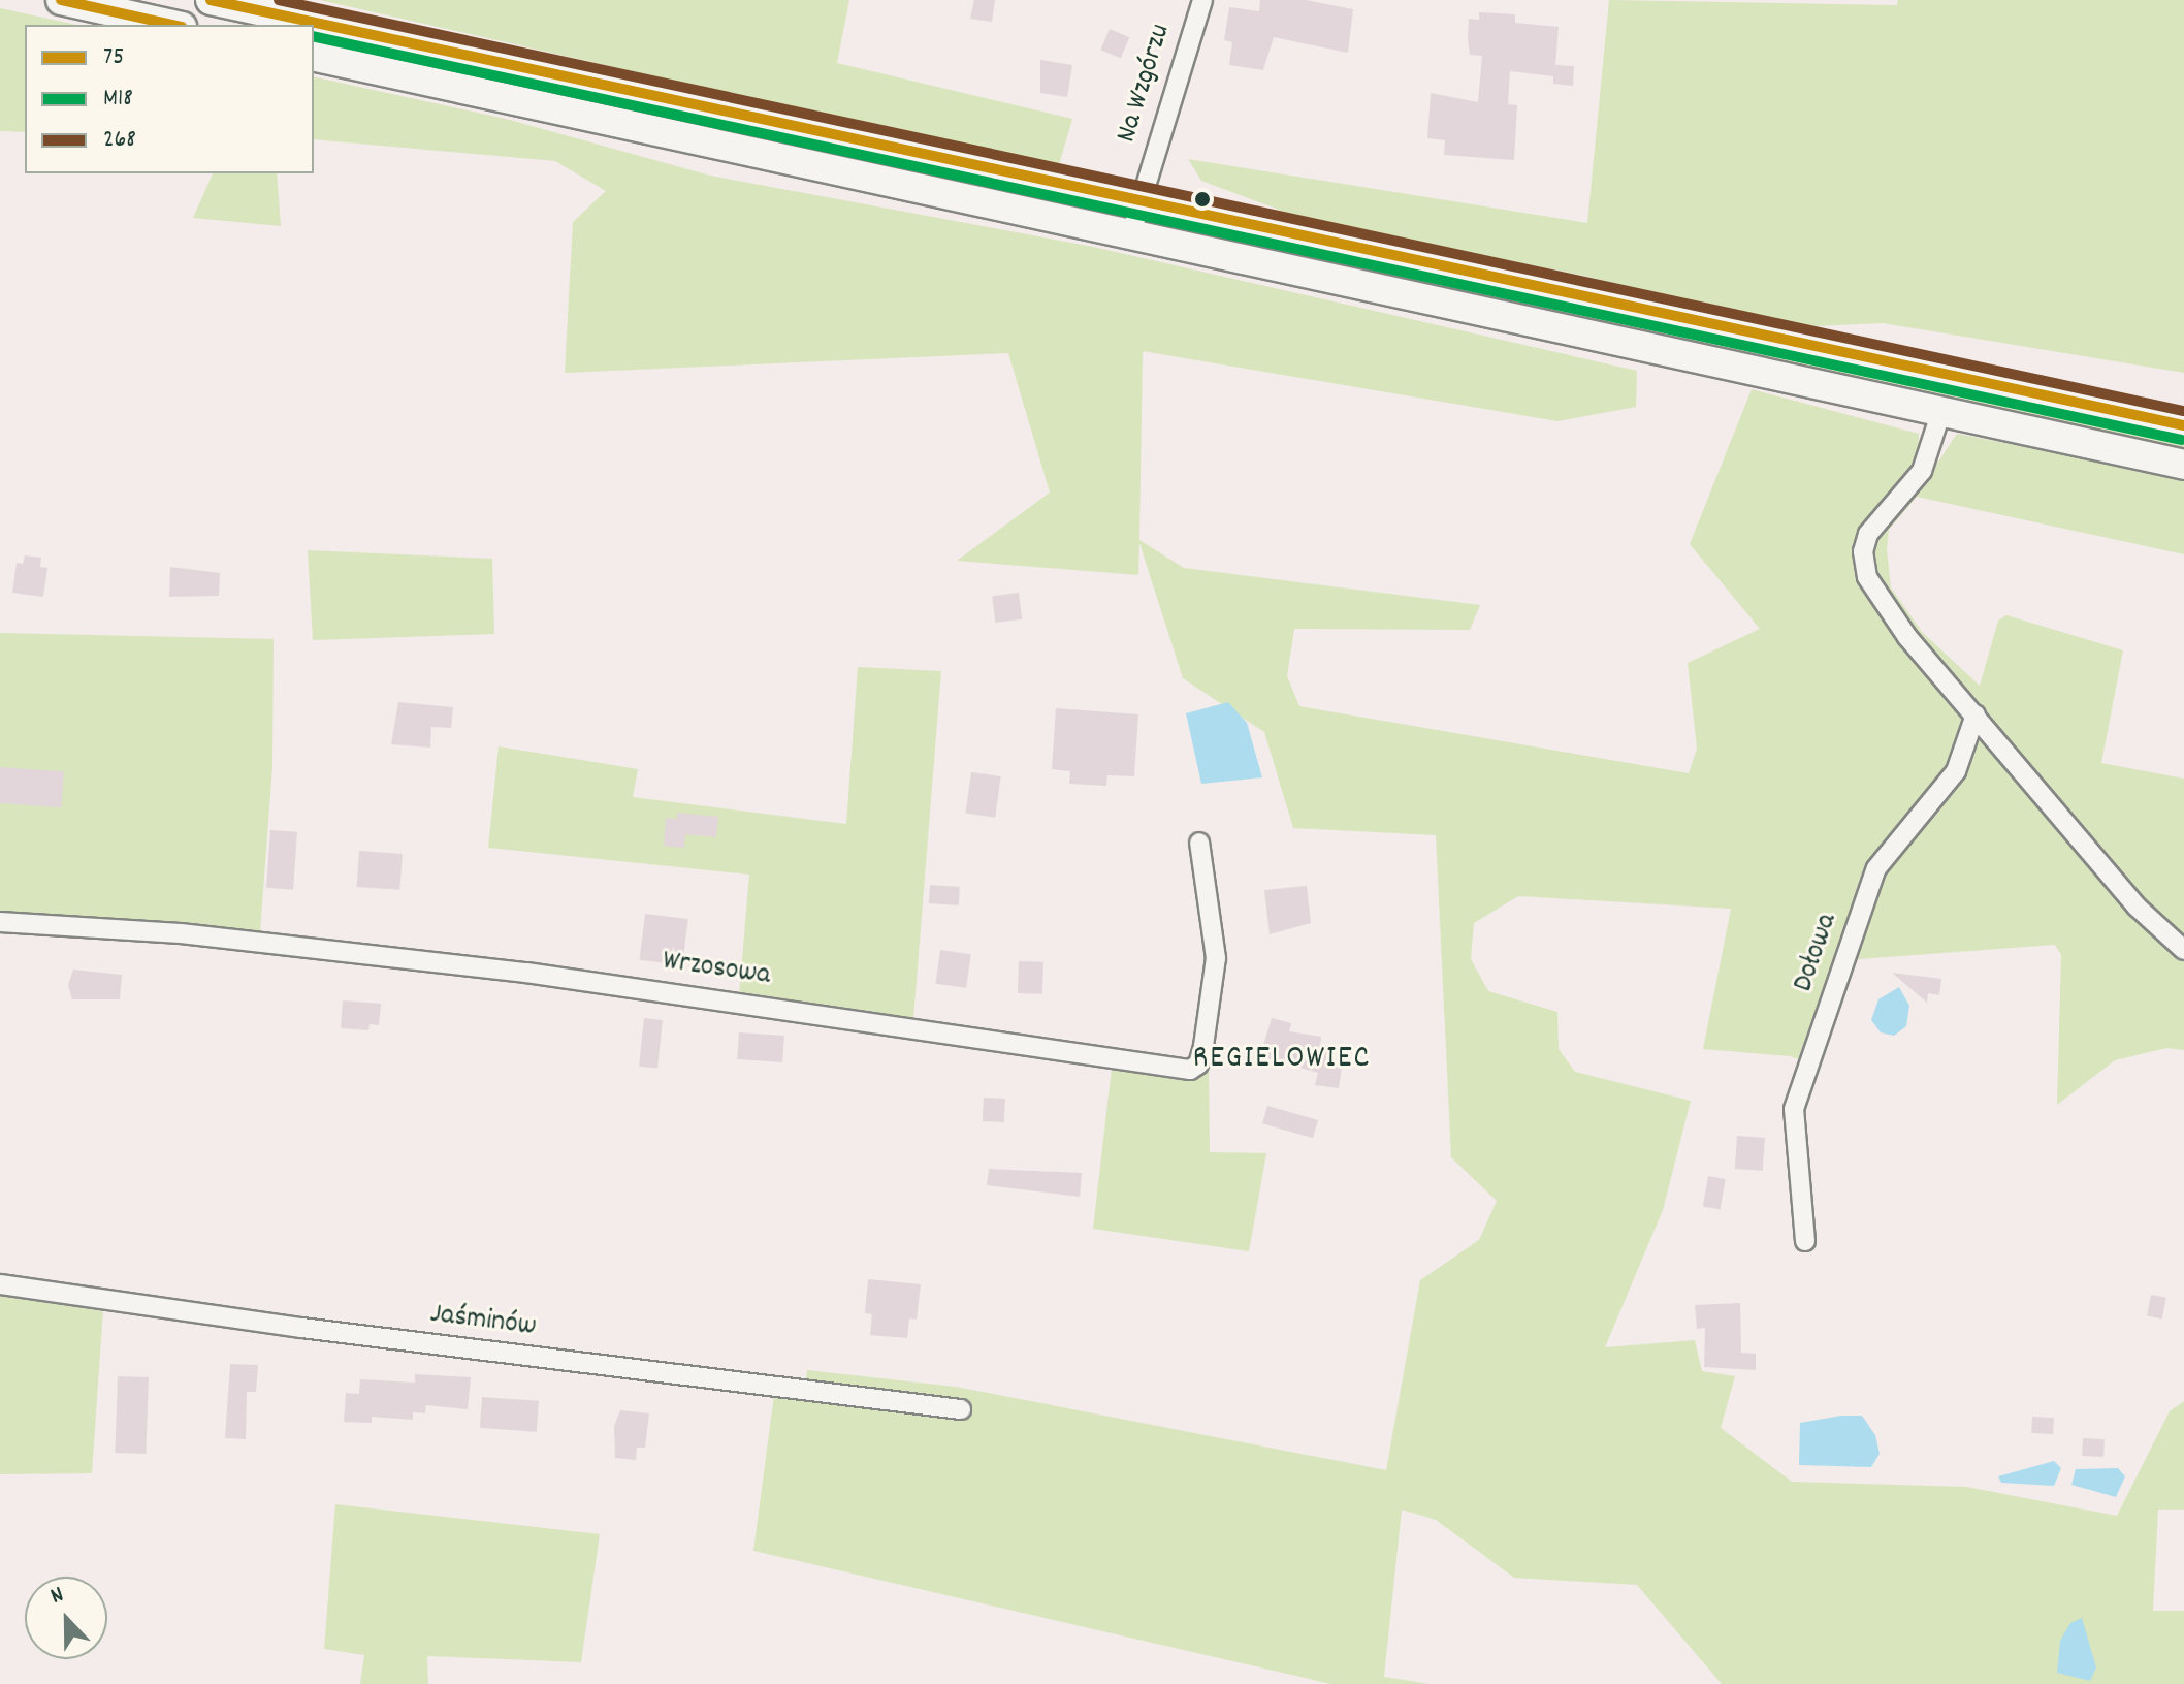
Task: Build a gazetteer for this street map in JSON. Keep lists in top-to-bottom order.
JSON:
{
  "streets": {
    "street": [
      "Na Wzgórzu",
      "Dołowa",
      "Wrzosowa",
      "Jaśminów"
    ]
  },
  "districts": ["REGIELOWIEC"],
  "lines": ["transit line 75", "transit line 268", "transit line M18"],
  "legend": ["75", "M18", "268"],
  "north": "top"
}
